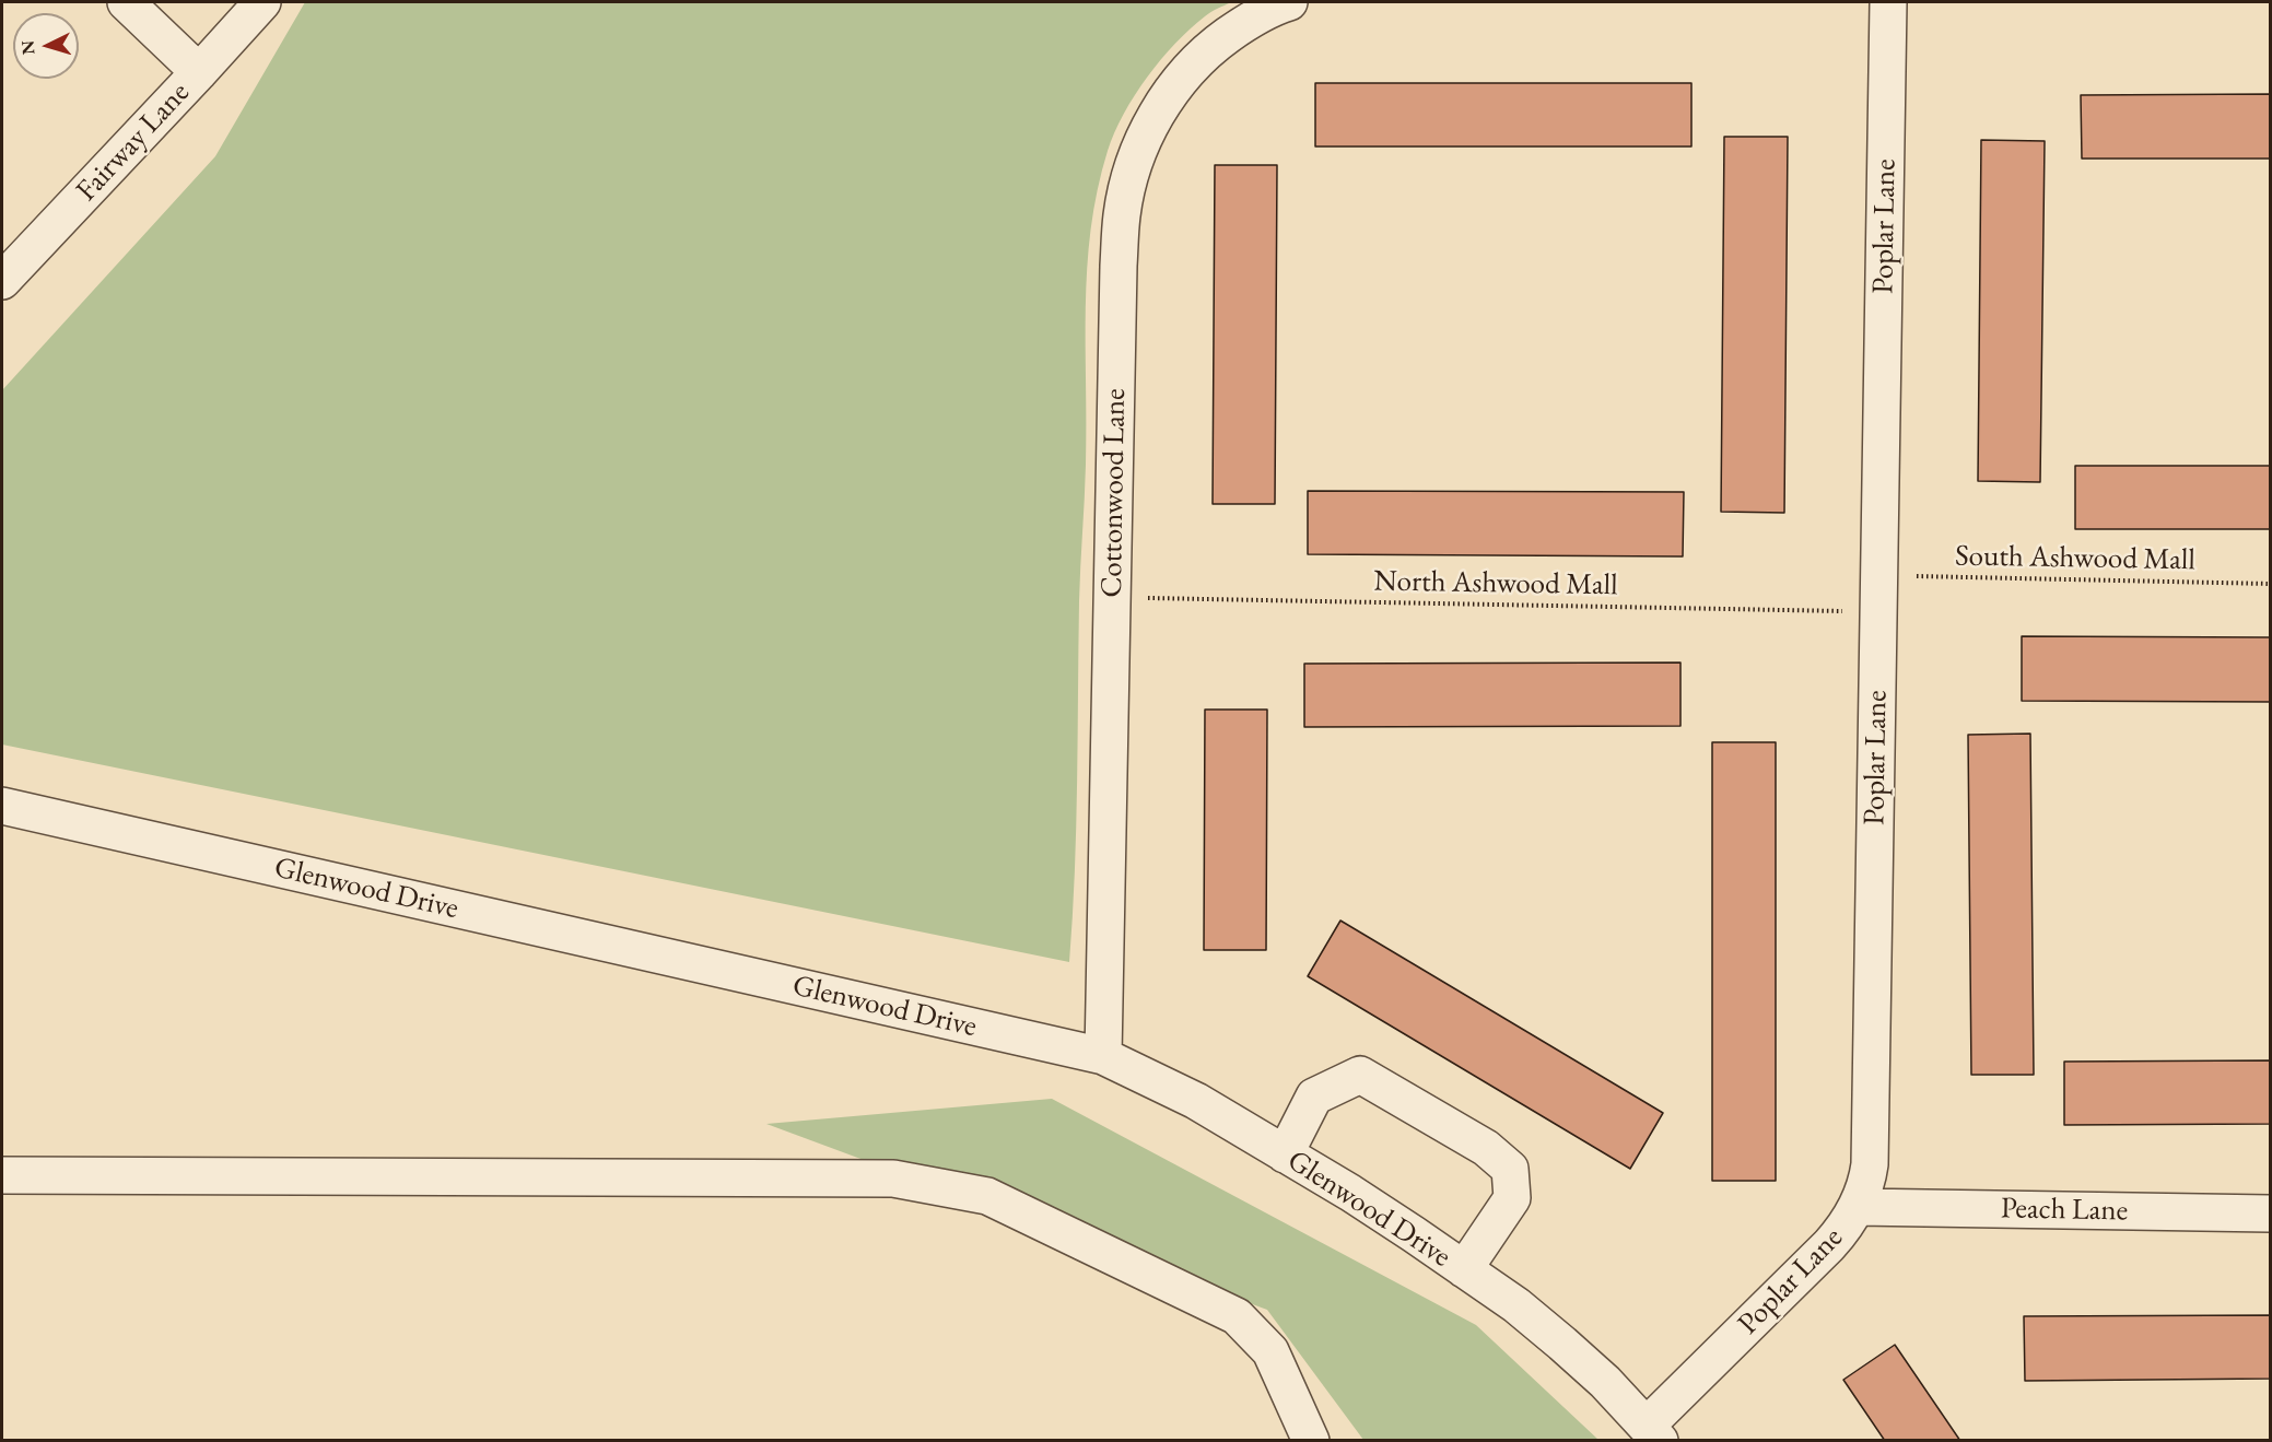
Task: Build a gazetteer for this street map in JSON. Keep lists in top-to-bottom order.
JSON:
{
  "streets": {
    "street": [
      "Fairway Lane",
      "Poplar Lane",
      "Cottonwood Lane",
      "Glenwood Drive",
      "Peach Lane"
    ],
    "path": ["South Ashwood Mall", "North Ashwood Mall"]
  },
  "crossings": [
    ["Poplar Lane", "South Ashwood Mall"],
    ["Poplar Lane", "North Ashwood Mall"],
    ["Poplar Lane", "Glenwood Drive"],
    ["Poplar Lane", "Peach Lane"],
    ["Cottonwood Lane", "North Ashwood Mall"],
    ["Cottonwood Lane", "Glenwood Drive"]
  ],
  "north": "left"
}
